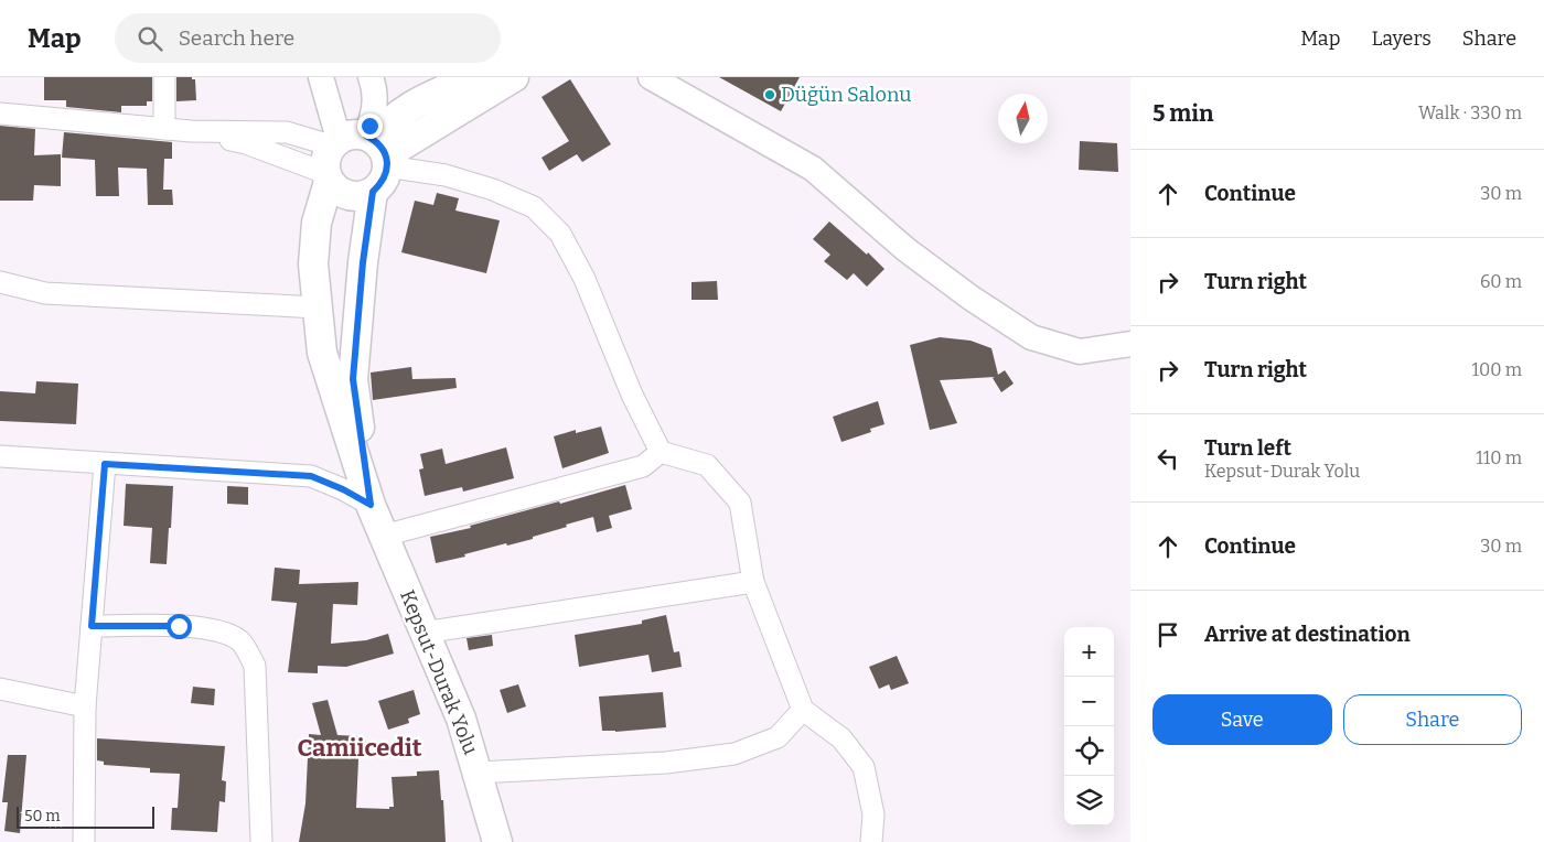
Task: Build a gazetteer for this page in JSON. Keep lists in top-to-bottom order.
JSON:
{
  "streets": {
    "main road": ["Kepsut-Durak Yolu"]
  },
  "districts": ["Camiicedit"],
  "places": ["Düğün Salonu"],
  "scale_bar": "50 m",
  "north": "top",
  "page": {
    "header": "Map",
    "search": "Search here",
    "nav": ["Map", "Layers", "Share"],
    "heading": ["5 min", "Walk · 330 m"],
    "list": [
      ["Continue", "30 m"],
      ["Turn right", "60 m"],
      ["Turn right", "100 m"],
      ["Turn left", "Kepsut-Durak Yolu", "110 m"],
      ["Continue", "30 m"],
      "Arrive at destination"
    ],
    "map_buttons": ["+", "−"],
    "buttons": ["Save", "Share"],
    "scale": "50 m"
  }
}
